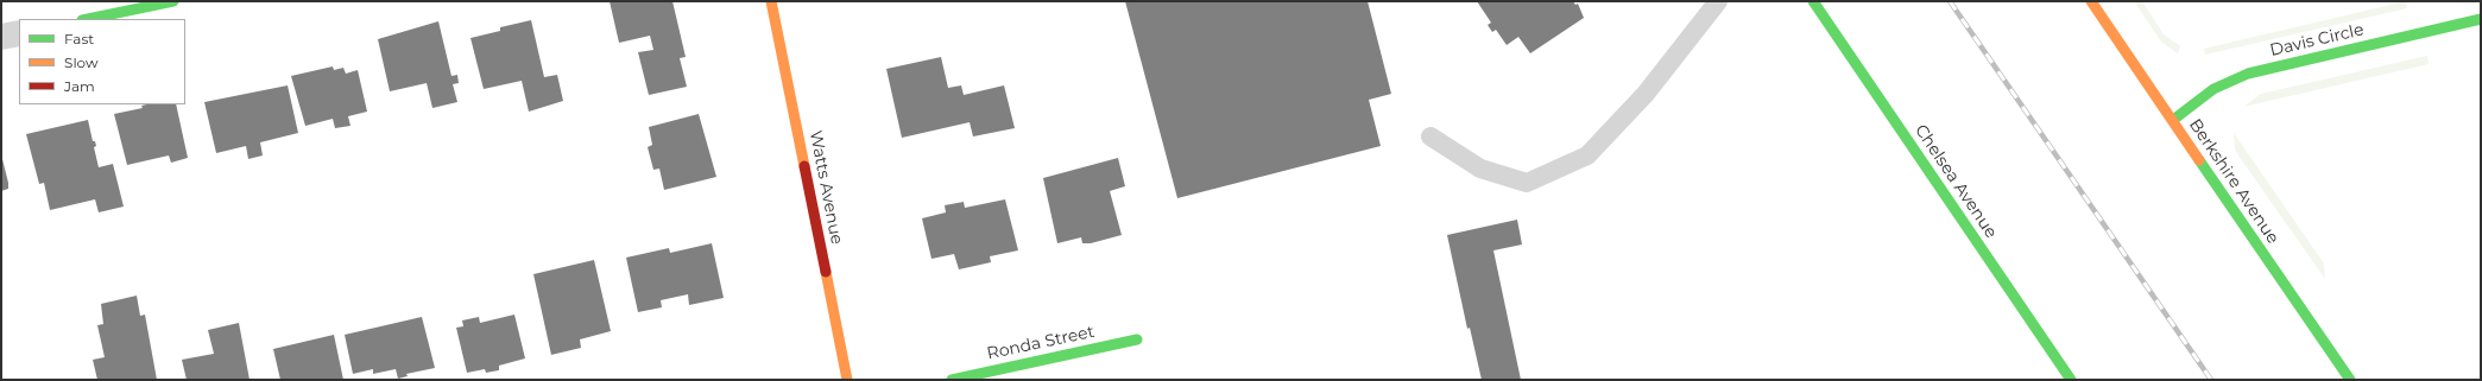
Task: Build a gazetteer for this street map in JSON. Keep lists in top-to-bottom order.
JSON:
{
  "streets": {
    "street": [
      "Davis Circle",
      "Chelsea Avenue",
      "Berkshire Avenue",
      "Watts Avenue",
      "Ronda Street"
    ]
  },
  "crossings": [
    ["Davis Circle", "Berkshire Avenue"]
  ],
  "legend": ["Fast", "Slow", "Jam"]
}
